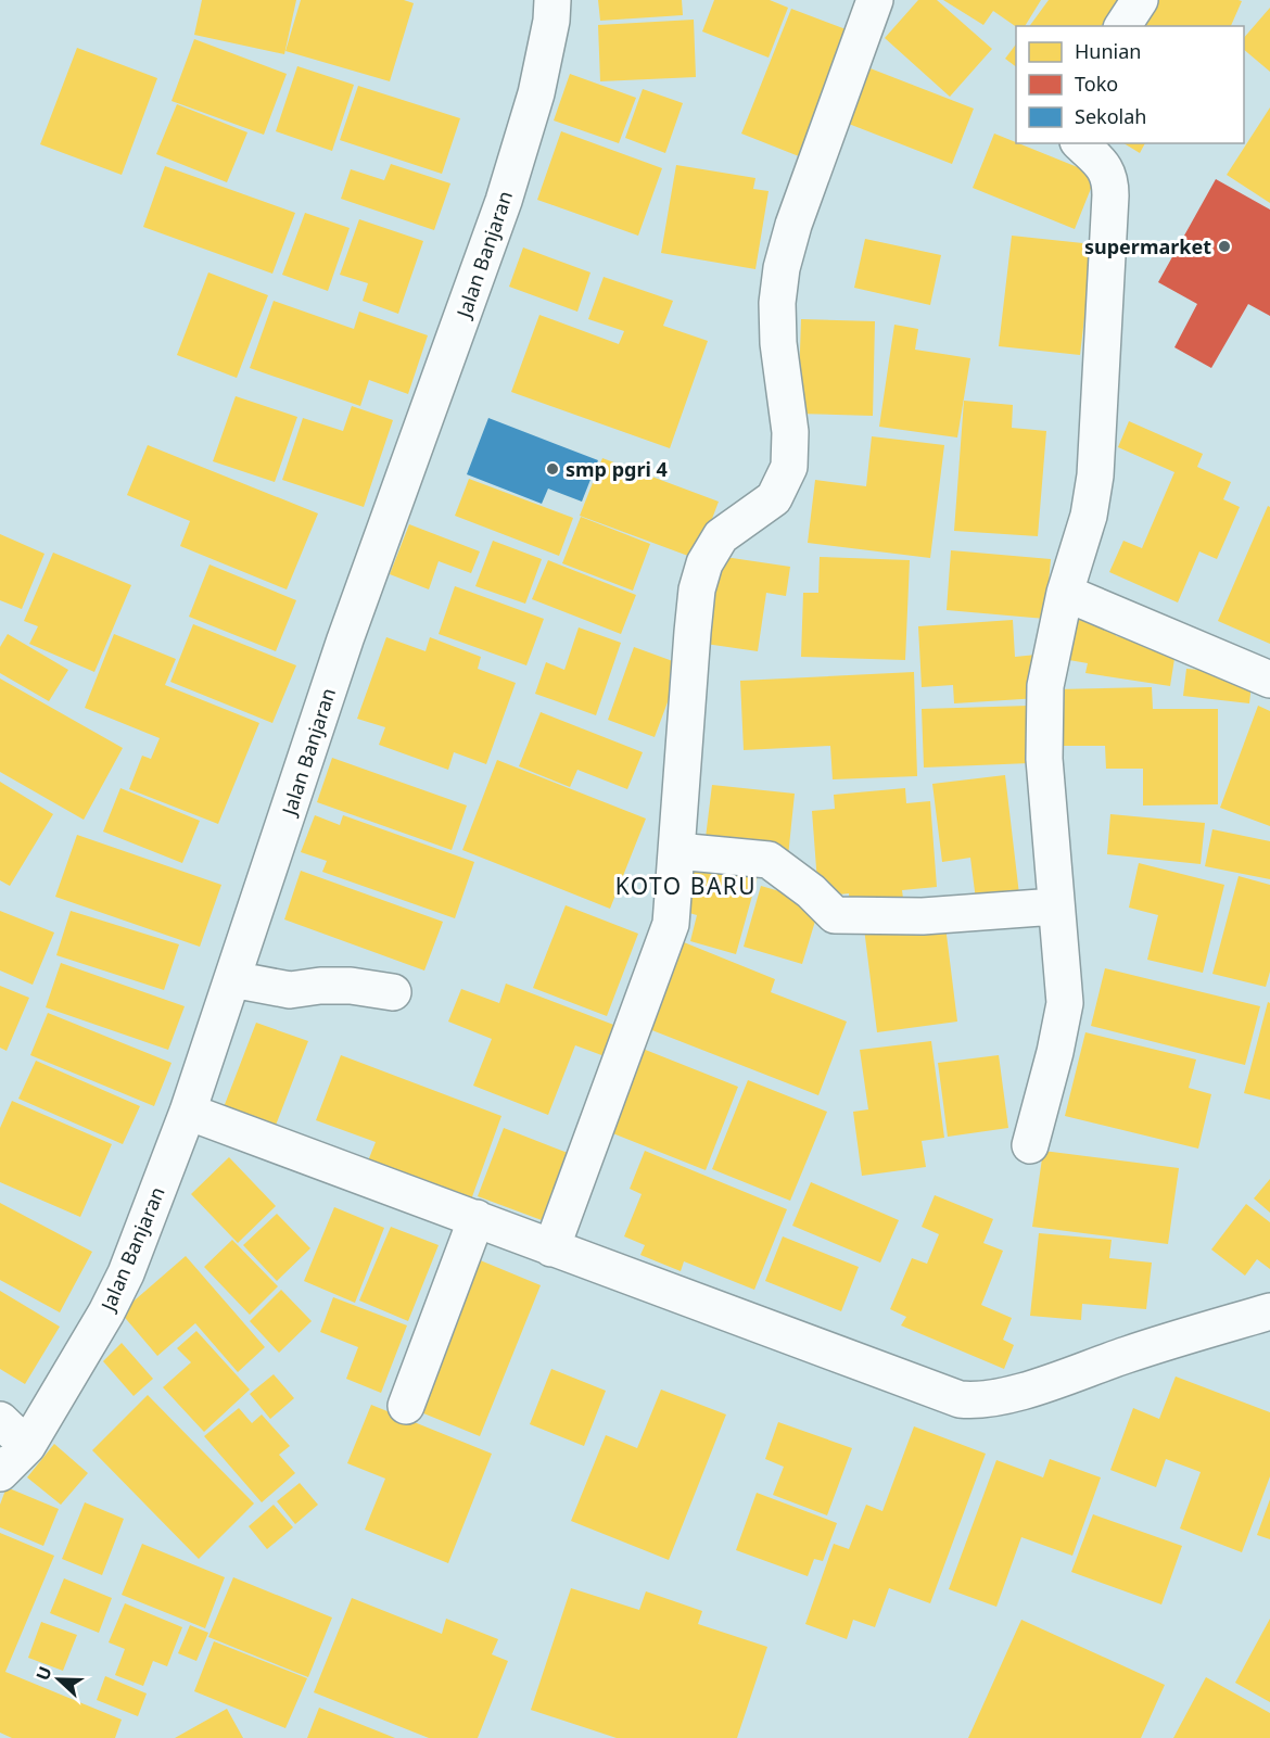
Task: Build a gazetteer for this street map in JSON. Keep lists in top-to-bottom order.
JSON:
{
  "streets": {
    "street": ["Jalan Banjaran"]
  },
  "districts": ["KOTO BARU"],
  "places": ["supermarket", "smp pgri 4"],
  "legend": ["Hunian", "Toko", "Sekolah"],
  "north": "left"
}
